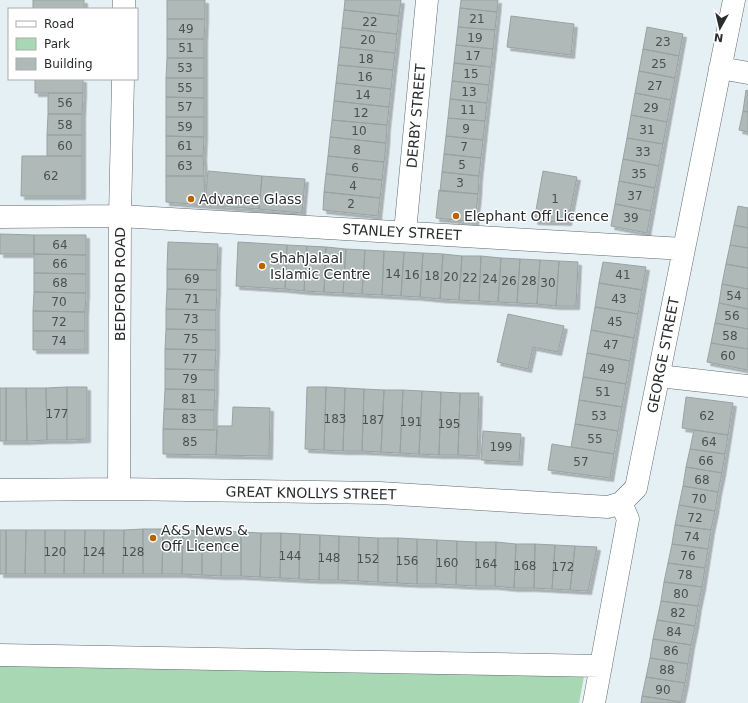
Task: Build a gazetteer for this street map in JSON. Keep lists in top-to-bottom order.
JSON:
{
  "streets": {
    "street": [
      "DERBY STREET",
      "STANLEY STREET",
      "BEDFORD ROAD",
      "GEORGE STREET",
      "GREAT KNOLLYS STREET"
    ]
  },
  "crossings": [
    ["DERBY STREET", "STANLEY STREET"],
    ["STANLEY STREET", "BEDFORD ROAD"],
    ["STANLEY STREET", "GEORGE STREET"],
    ["BEDFORD ROAD", "GREAT KNOLLYS STREET"],
    ["GEORGE STREET", "GREAT KNOLLYS STREET"]
  ],
  "places": [
    "Advance Glass",
    "Elephant Off Licence",
    "ShahJalaal Islamic Centre",
    "A&S News & Off Licence"
  ],
  "house_numbers": [
    "21",
    "22",
    "49",
    "19",
    "20",
    "23",
    "51",
    "17",
    "18",
    "25",
    "53",
    "15",
    "16",
    "27",
    "55",
    "13",
    "14",
    "56",
    "57",
    "29",
    "11",
    "12",
    "58",
    "59",
    "9",
    "31",
    "10",
    "60",
    "61",
    "7",
    "8",
    "33",
    "5",
    "63",
    "6",
    "35",
    "62",
    "3",
    "4",
    "37",
    "1",
    "2",
    "39",
    "64",
    "66",
    "14",
    "16",
    "41",
    "18",
    "20",
    "22",
    "69",
    "24",
    "26",
    "28",
    "68",
    "30",
    "54",
    "71",
    "43",
    "70",
    "56",
    "73",
    "72",
    "45",
    "58",
    "75",
    "74",
    "47",
    "60",
    "77",
    "49",
    "79",
    "51",
    "81",
    "177",
    "53",
    "62",
    "83",
    "183",
    "187",
    "191",
    "195",
    "55",
    "85",
    "64",
    "199",
    "66",
    "57",
    "68",
    "70",
    "72",
    "74",
    "120",
    "124",
    "128",
    "144",
    "76",
    "148",
    "152",
    "156",
    "160",
    "164",
    "168",
    "172",
    "78",
    "80",
    "82",
    "84",
    "86",
    "88",
    "90"
  ],
  "legend": ["Road", "Park", "Building"],
  "north": "bottom"
}
